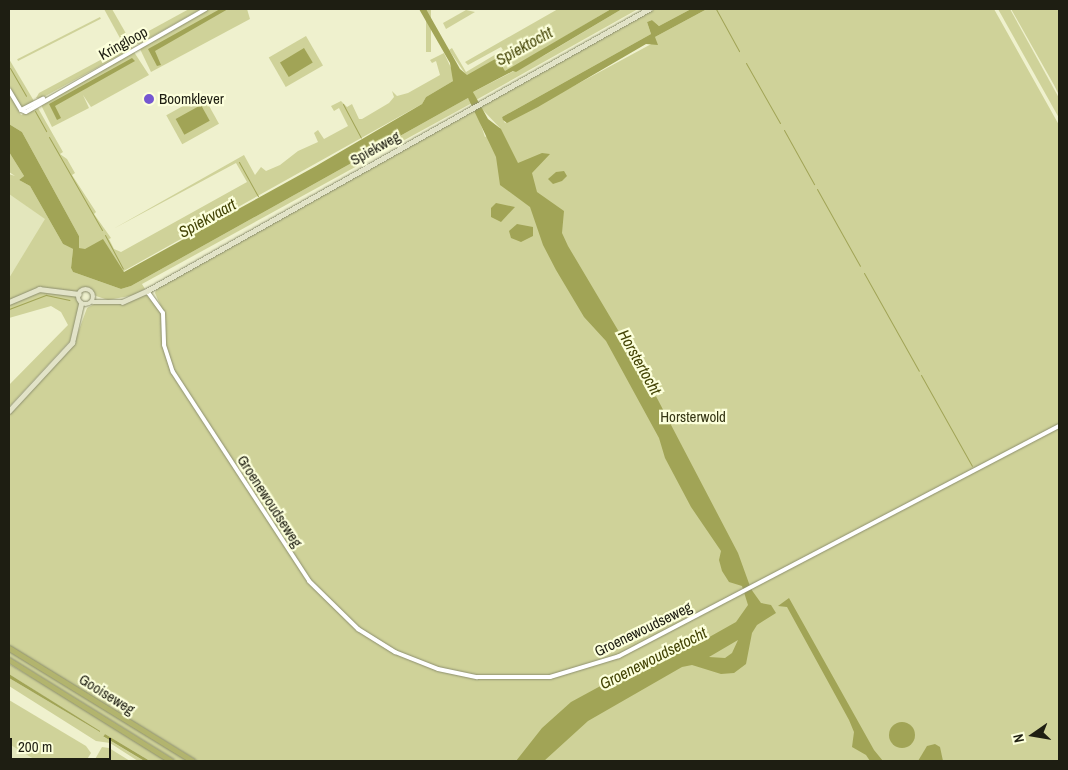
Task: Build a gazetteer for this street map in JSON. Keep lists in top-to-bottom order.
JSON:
{
  "streets": {
    "highway": ["Gooiseweg"],
    "main road": ["Spiekweg"],
    "street": ["Kringloop", "Groenewoudseweg"]
  },
  "crossings": [
    ["Spiekweg", "Groenewoudseweg"]
  ],
  "water": [
    "Spiektocht",
    "Spiekvaart",
    "Horstertocht",
    "Groenewoudsetocht"
  ],
  "parks": ["Horsterwold"],
  "places": ["Boomklever"],
  "scale_bar": "200 m",
  "north": "left"
}
